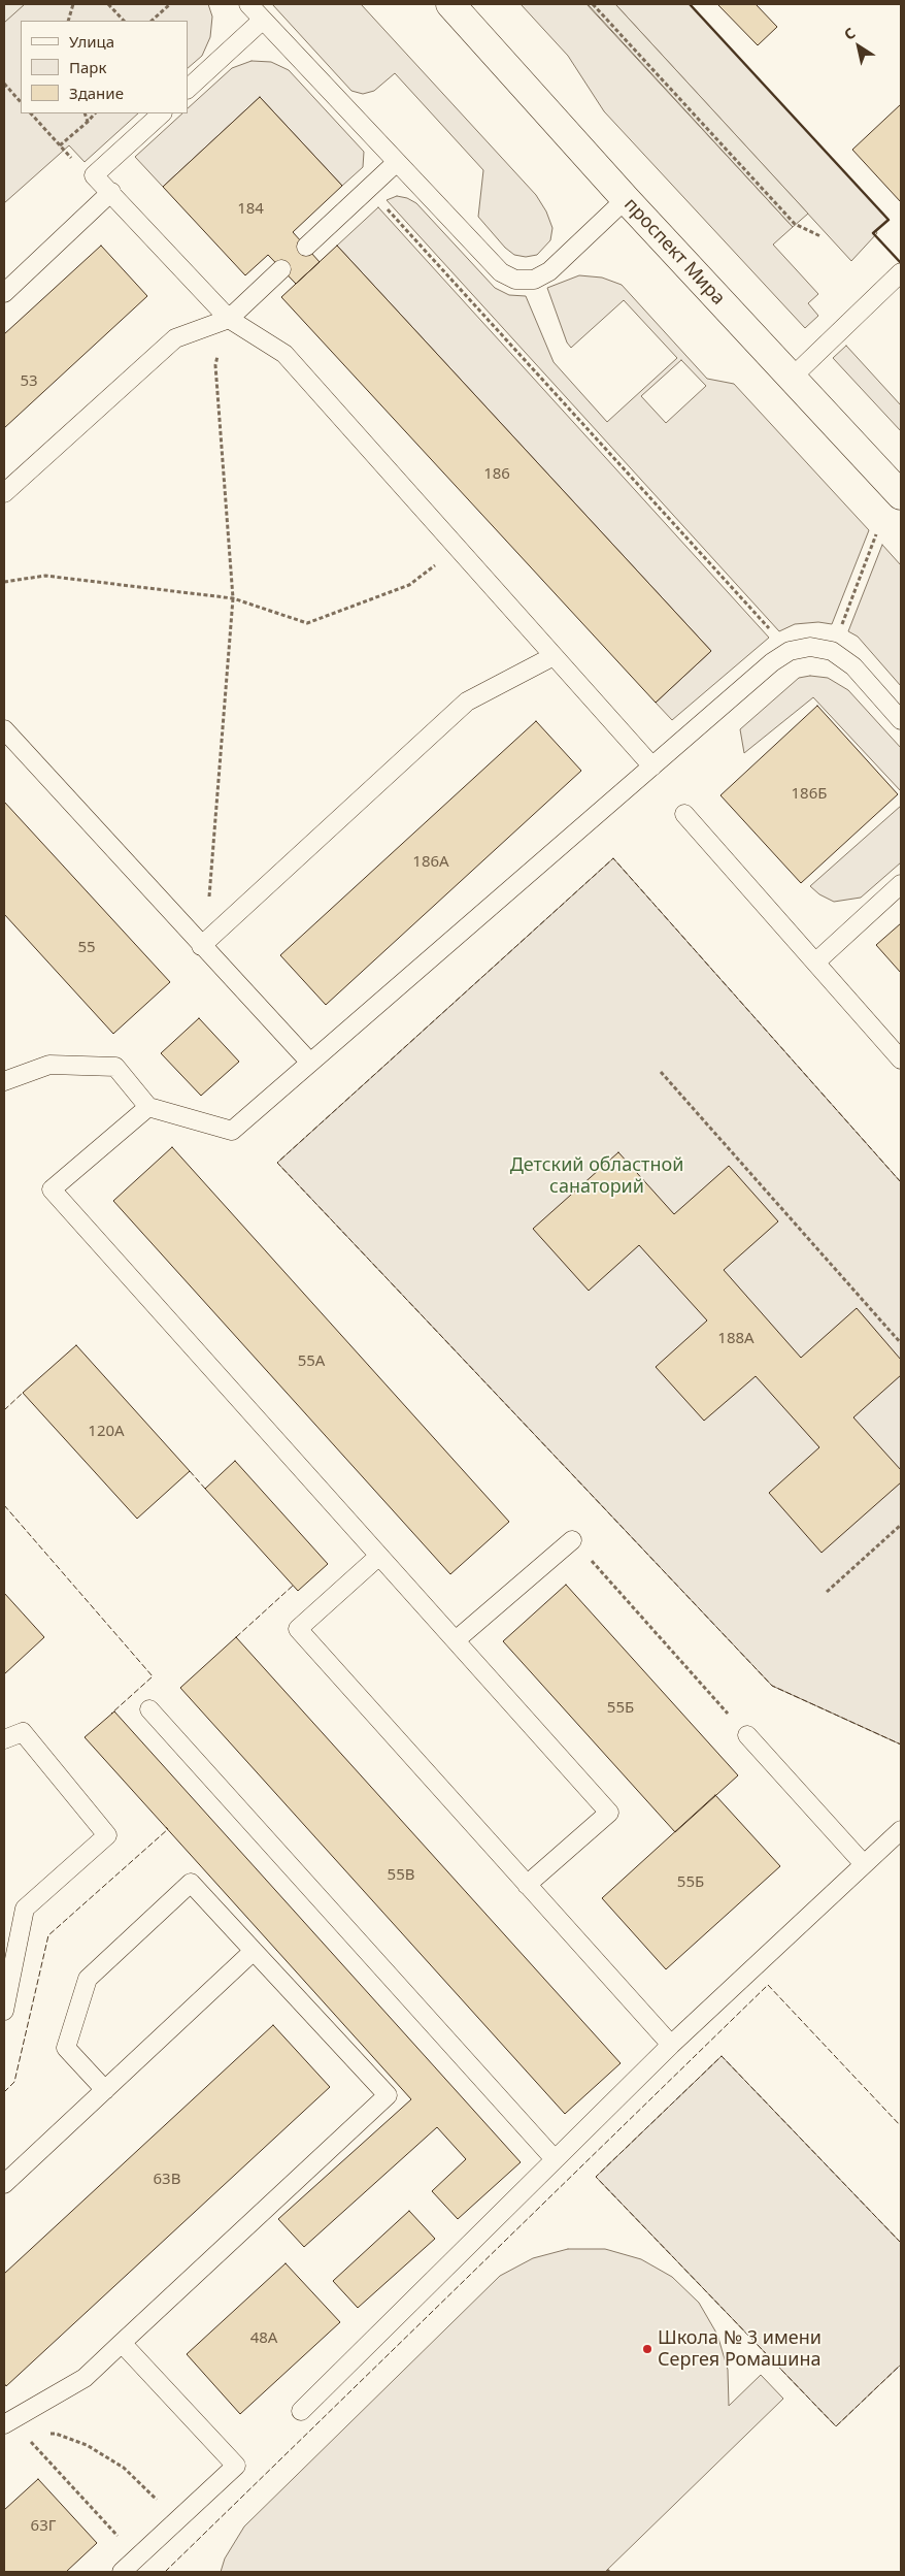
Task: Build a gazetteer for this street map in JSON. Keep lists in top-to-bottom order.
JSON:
{
  "streets": {
    "main road": ["проспект Мира"]
  },
  "parks": ["Детский областной санаторий"],
  "places": ["Школа № 3 имени Сергея Ромашина"],
  "house_numbers": [
    "184",
    "53",
    "186",
    "186Б",
    "186А",
    "55",
    "188А",
    "55А",
    "120А",
    "55Б",
    "55В",
    "55Б",
    "63В",
    "48А",
    "63Г"
  ],
  "legend": ["Улица", "Парк", "Здание"],
  "north": "top left"
}
